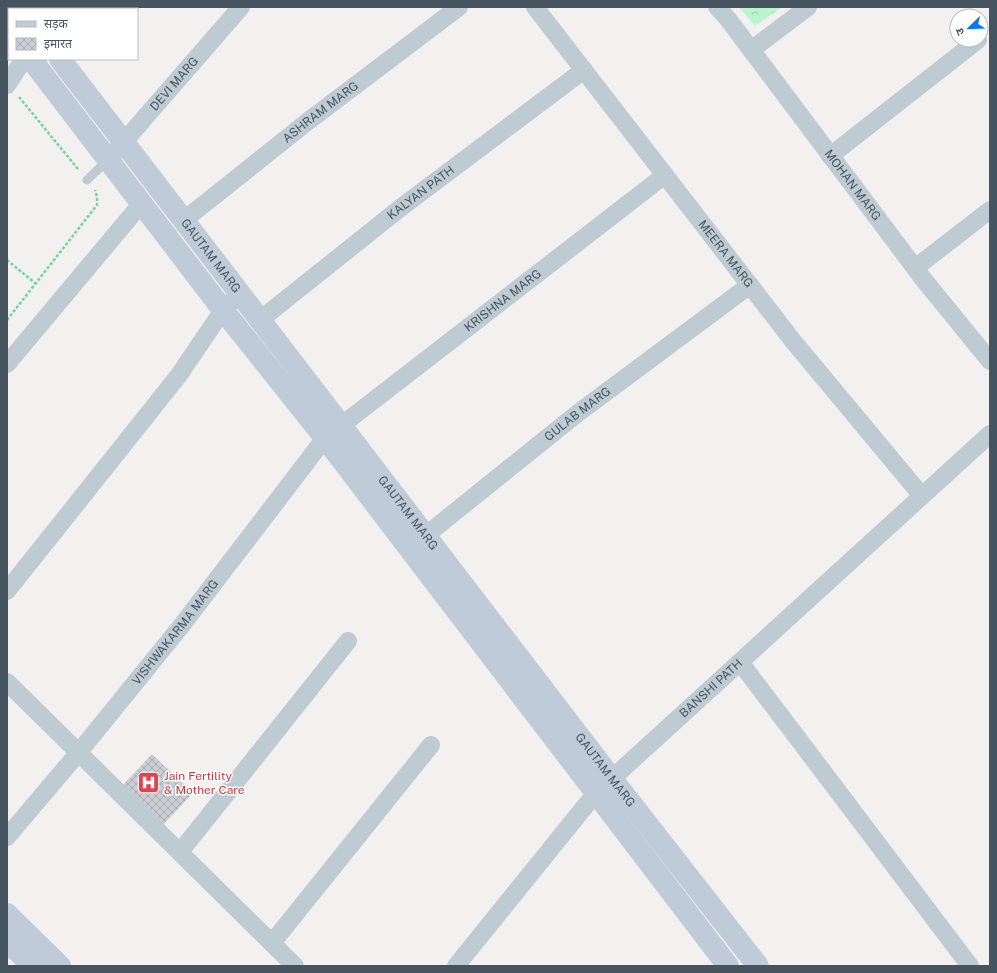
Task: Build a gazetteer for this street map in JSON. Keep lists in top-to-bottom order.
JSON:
{
  "streets": {
    "street": [
      "DEVI MARG",
      "ASHRAM MARG",
      "MOHAN MARG",
      "KALYAN PATH",
      "MEERA MARG",
      "GAUTAM MARG",
      "KRISHNA MARG",
      "GULAB MARG",
      "VISHWAKARMA MARG",
      "BANSHI PATH"
    ]
  },
  "crossings": [
    ["DEVI MARG", "GAUTAM MARG"],
    ["ASHRAM MARG", "GAUTAM MARG"],
    ["KALYAN PATH", "MEERA MARG"],
    ["KALYAN PATH", "GAUTAM MARG"],
    ["MEERA MARG", "KRISHNA MARG"],
    ["MEERA MARG", "GULAB MARG"],
    ["MEERA MARG", "BANSHI PATH"],
    ["GAUTAM MARG", "KRISHNA MARG"],
    ["GAUTAM MARG", "GULAB MARG"],
    ["GAUTAM MARG", "VISHWAKARMA MARG"],
    ["GAUTAM MARG", "BANSHI PATH"],
    ["KRISHNA MARG", "VISHWAKARMA MARG"]
  ],
  "places": {
    "hospital": ["Jain Fertility & Mother Care"]
  },
  "legend": ["सड़क", "इमारत"],
  "north": "bottom left"
}
